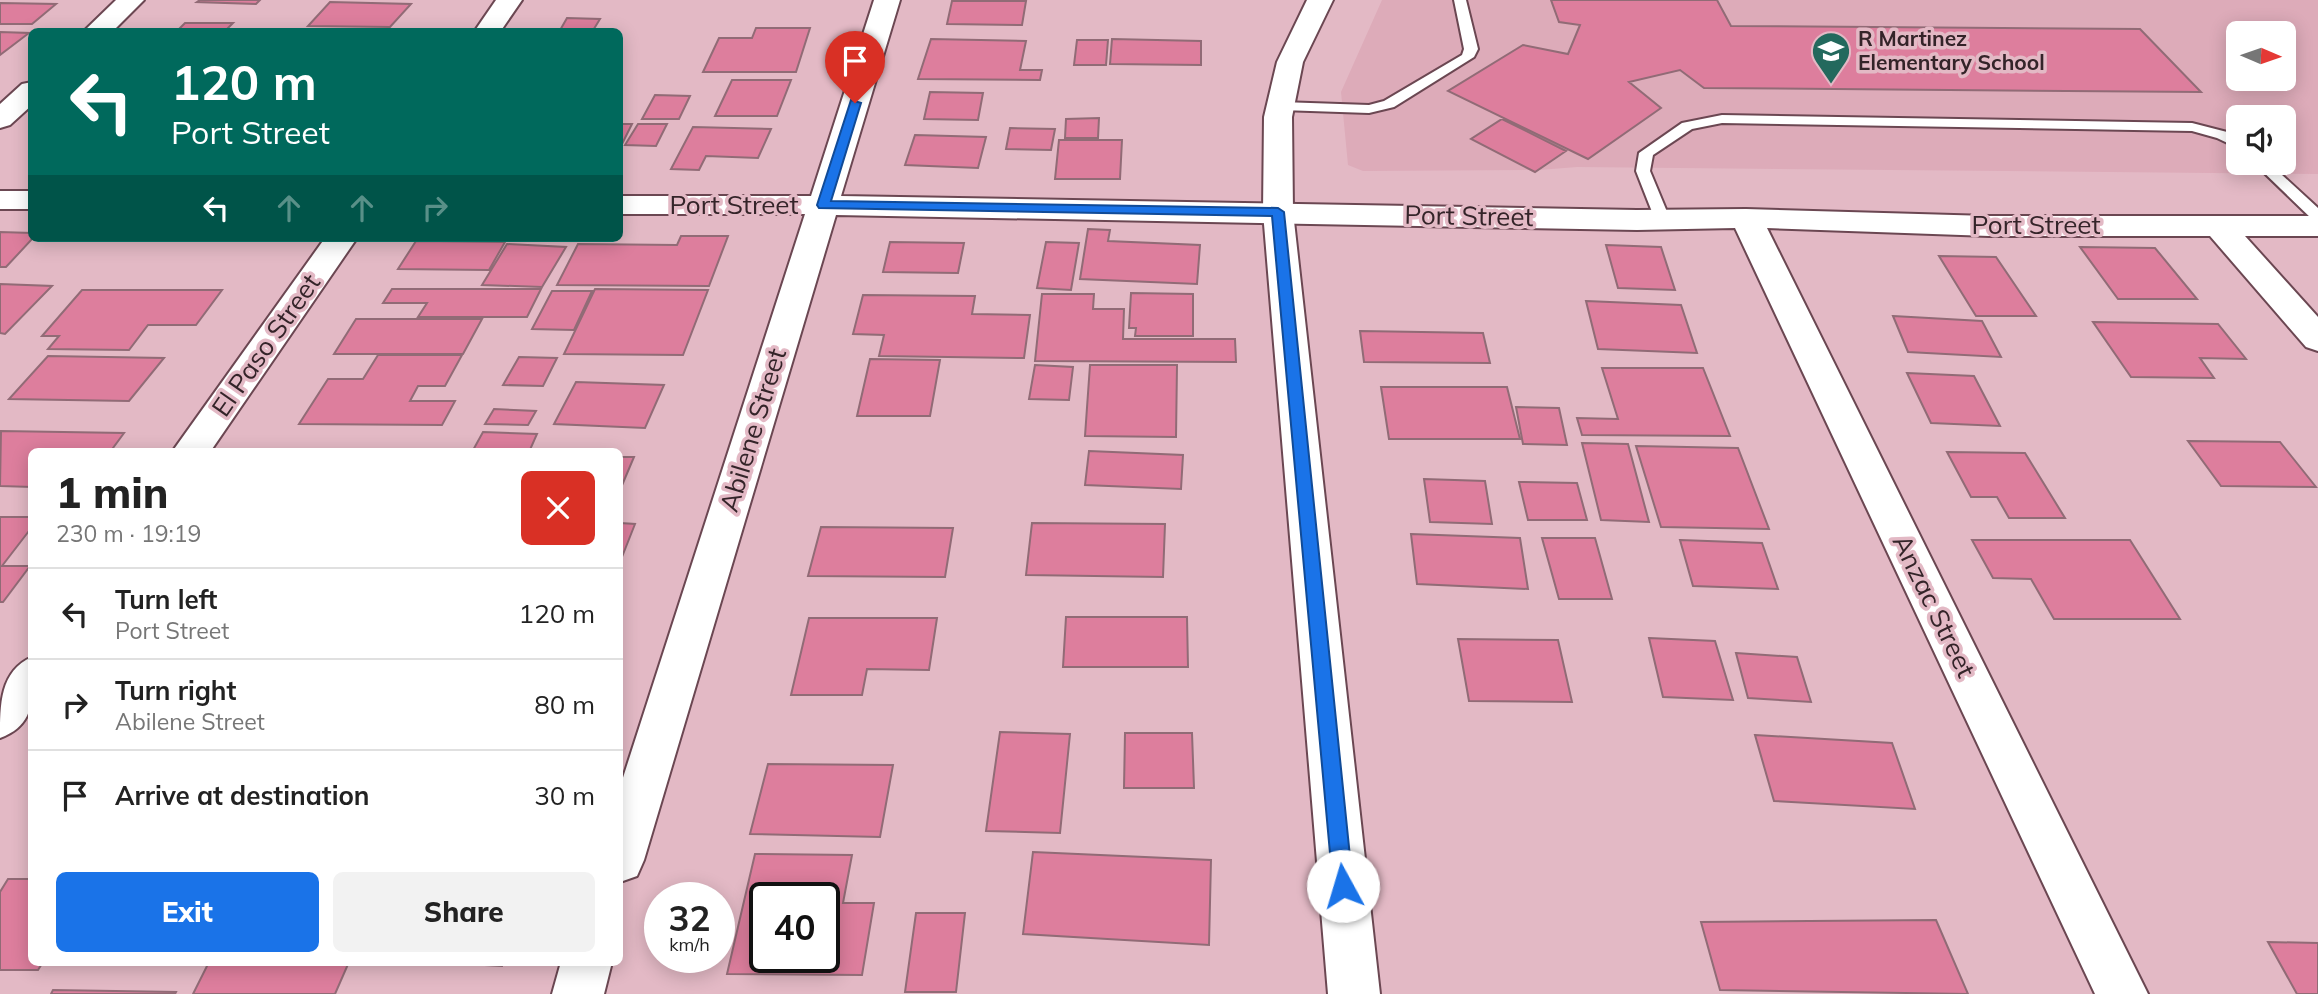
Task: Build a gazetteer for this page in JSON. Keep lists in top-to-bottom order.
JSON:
{
  "streets": {
    "street": [
      "Port Street",
      "El Paso Street",
      "Abilene Street",
      "Anzac Street"
    ]
  },
  "crossings": [
    ["Port Street", "Abilene Street"],
    ["Port Street", "Anzac Street"]
  ],
  "places": {
    "school or university": ["R Martinez Elementary School"]
  },
  "north": "right",
  "page": {
    "turn": ["120 m", "Port Street"],
    "heading": ["1 min", "230 m · 19:19"],
    "list": [
      {
        "name": "Turn left",
        "note": "Port Street",
        "value": "120 m"
      },
      {
        "name": "Turn right",
        "note": "Abilene Street",
        "value": "80 m"
      },
      {
        "name": "Arrive at destination",
        "value": "30 m"
      }
    ],
    "buttons": ["Exit", "Share"],
    "speed": "32 km/h",
    "limit": "40"
  }
}
